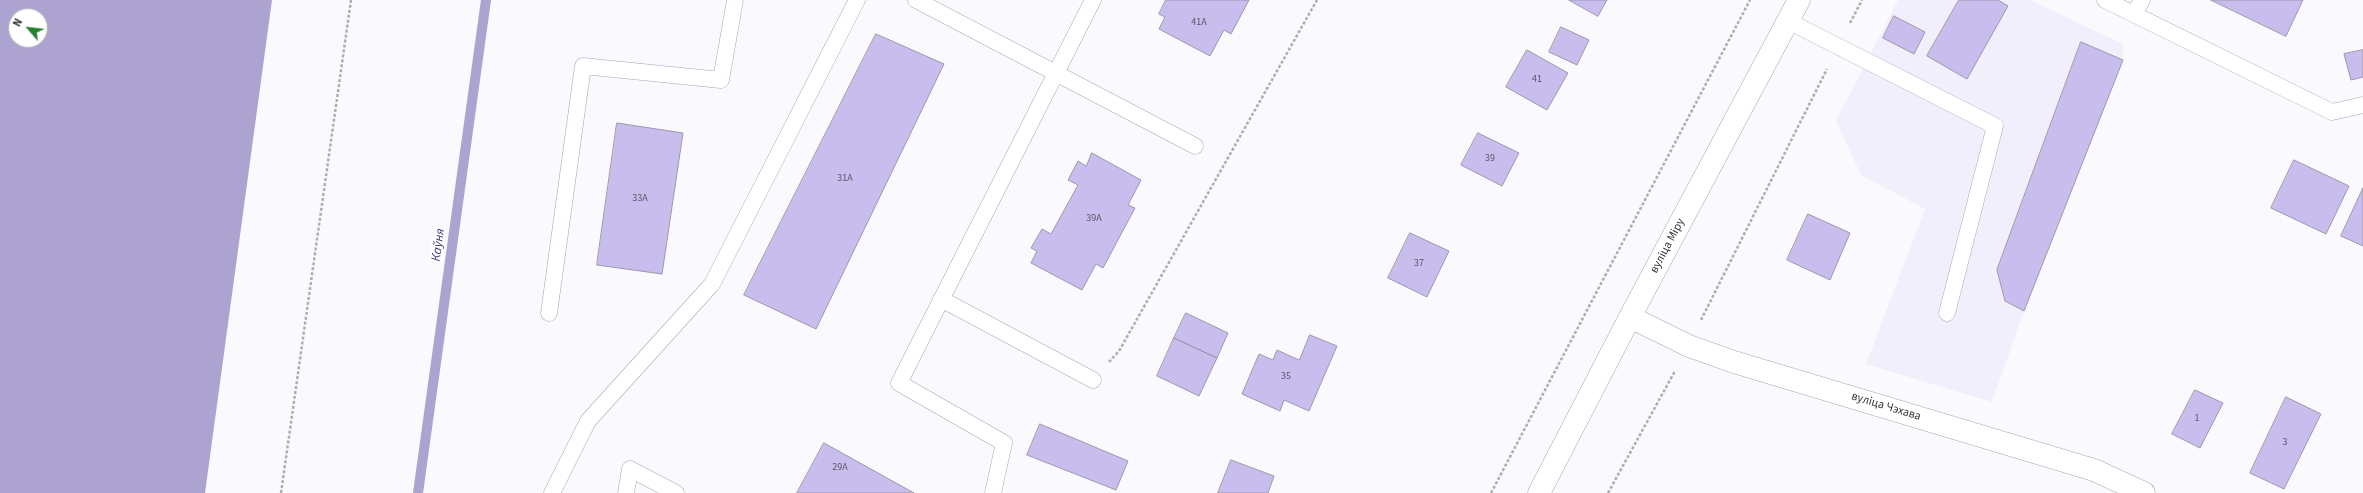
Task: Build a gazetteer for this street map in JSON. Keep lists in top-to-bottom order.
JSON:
{
  "streets": {
    "main road": ["вуліца Міру", "вуліца Чэхава"]
  },
  "crossings": [
    ["вуліца Міру", "вуліца Чэхава"]
  ],
  "water": ["Каўня"],
  "house_numbers": [
    "41А",
    "41",
    "39",
    "31А",
    "33А",
    "39А",
    "37",
    "35",
    "1",
    "3",
    "29А"
  ],
  "north": "top left"
}
